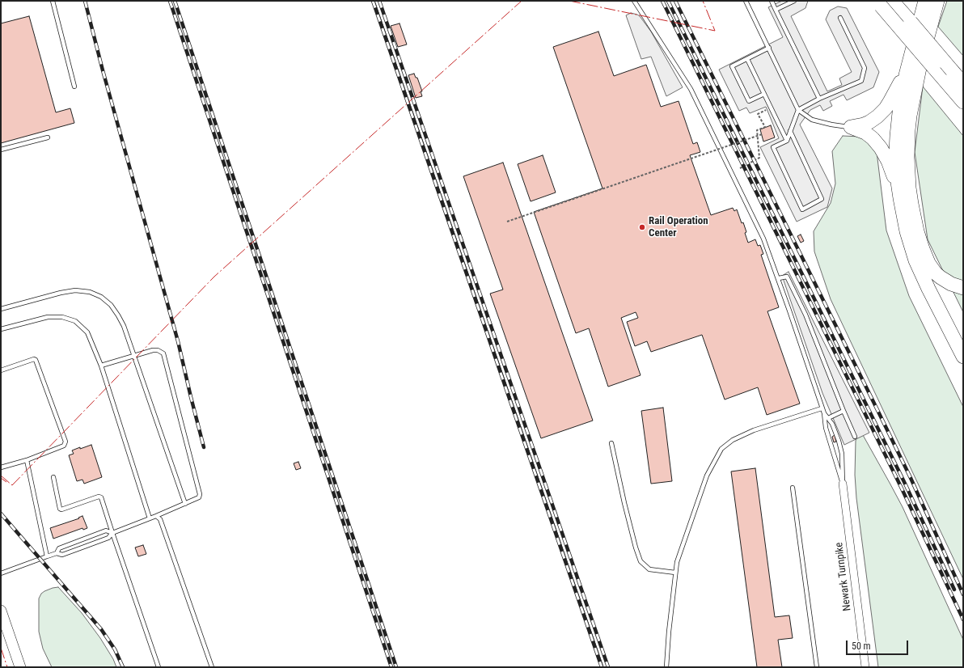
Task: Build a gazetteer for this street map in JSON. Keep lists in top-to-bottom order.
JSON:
{
  "streets": {
    "street": ["Newark Turnpike"]
  },
  "places": ["Rail Operation Center"],
  "scale_bar": "50 m"
}
